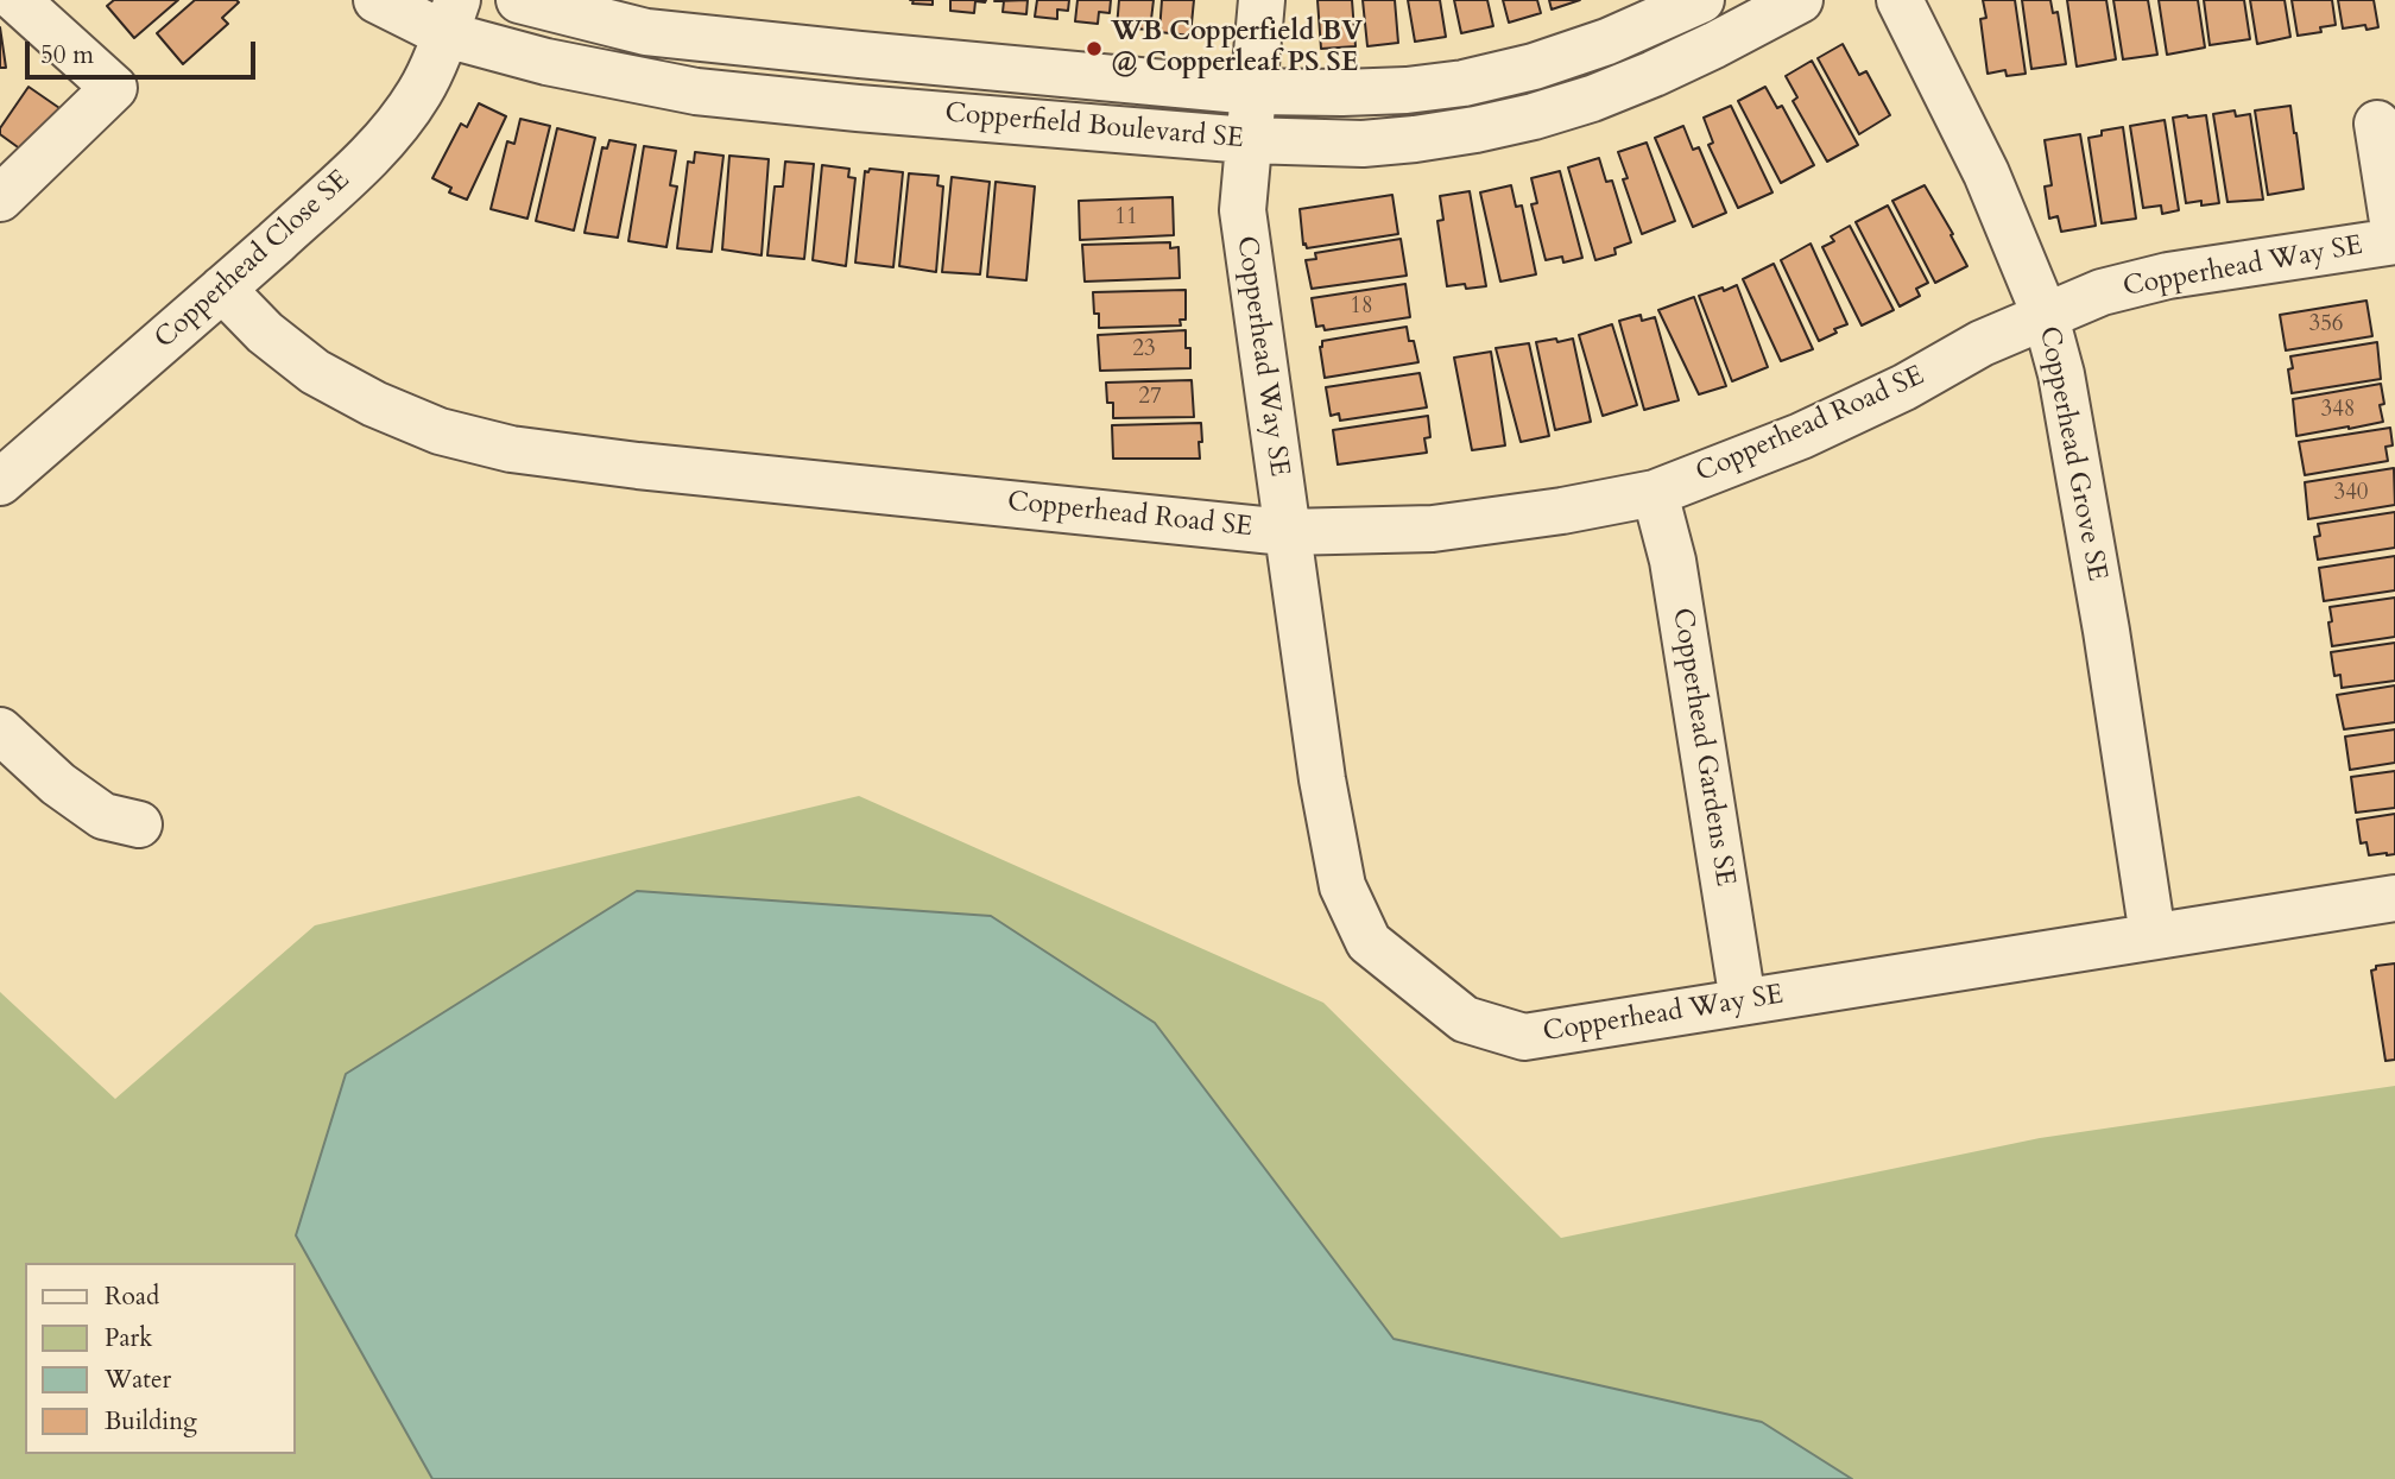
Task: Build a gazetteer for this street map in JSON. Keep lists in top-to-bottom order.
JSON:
{
  "streets": {
    "street": [
      "Copperfield Boulevard SE",
      "Copperhead Close SE",
      "Copperhead Way SE",
      "Copperhead Road SE",
      "Copperhead Grove SE",
      "Copperhead Gardens SE"
    ]
  },
  "crossings": [
    ["Copperfield Boulevard SE", "Copperhead Close SE"],
    ["Copperfield Boulevard SE", "Copperhead Way SE"],
    ["Copperhead Close SE", "Copperhead Road SE"],
    ["Copperhead Way SE", "Copperhead Road SE"],
    ["Copperhead Way SE", "Copperhead Grove SE"],
    ["Copperhead Way SE", "Copperhead Gardens SE"],
    ["Copperhead Road SE", "Copperhead Grove SE"],
    ["Copperhead Road SE", "Copperhead Gardens SE"]
  ],
  "places": ["WB Copperfield BV @ Copperleaf PS SE"],
  "house_numbers": [
    "11",
    "18",
    "356",
    "23",
    "27",
    "348",
    "340"
  ],
  "legend": [
    "Road",
    "Park",
    "Water",
    "Building"
  ],
  "scale_bar": "50 m"
}
